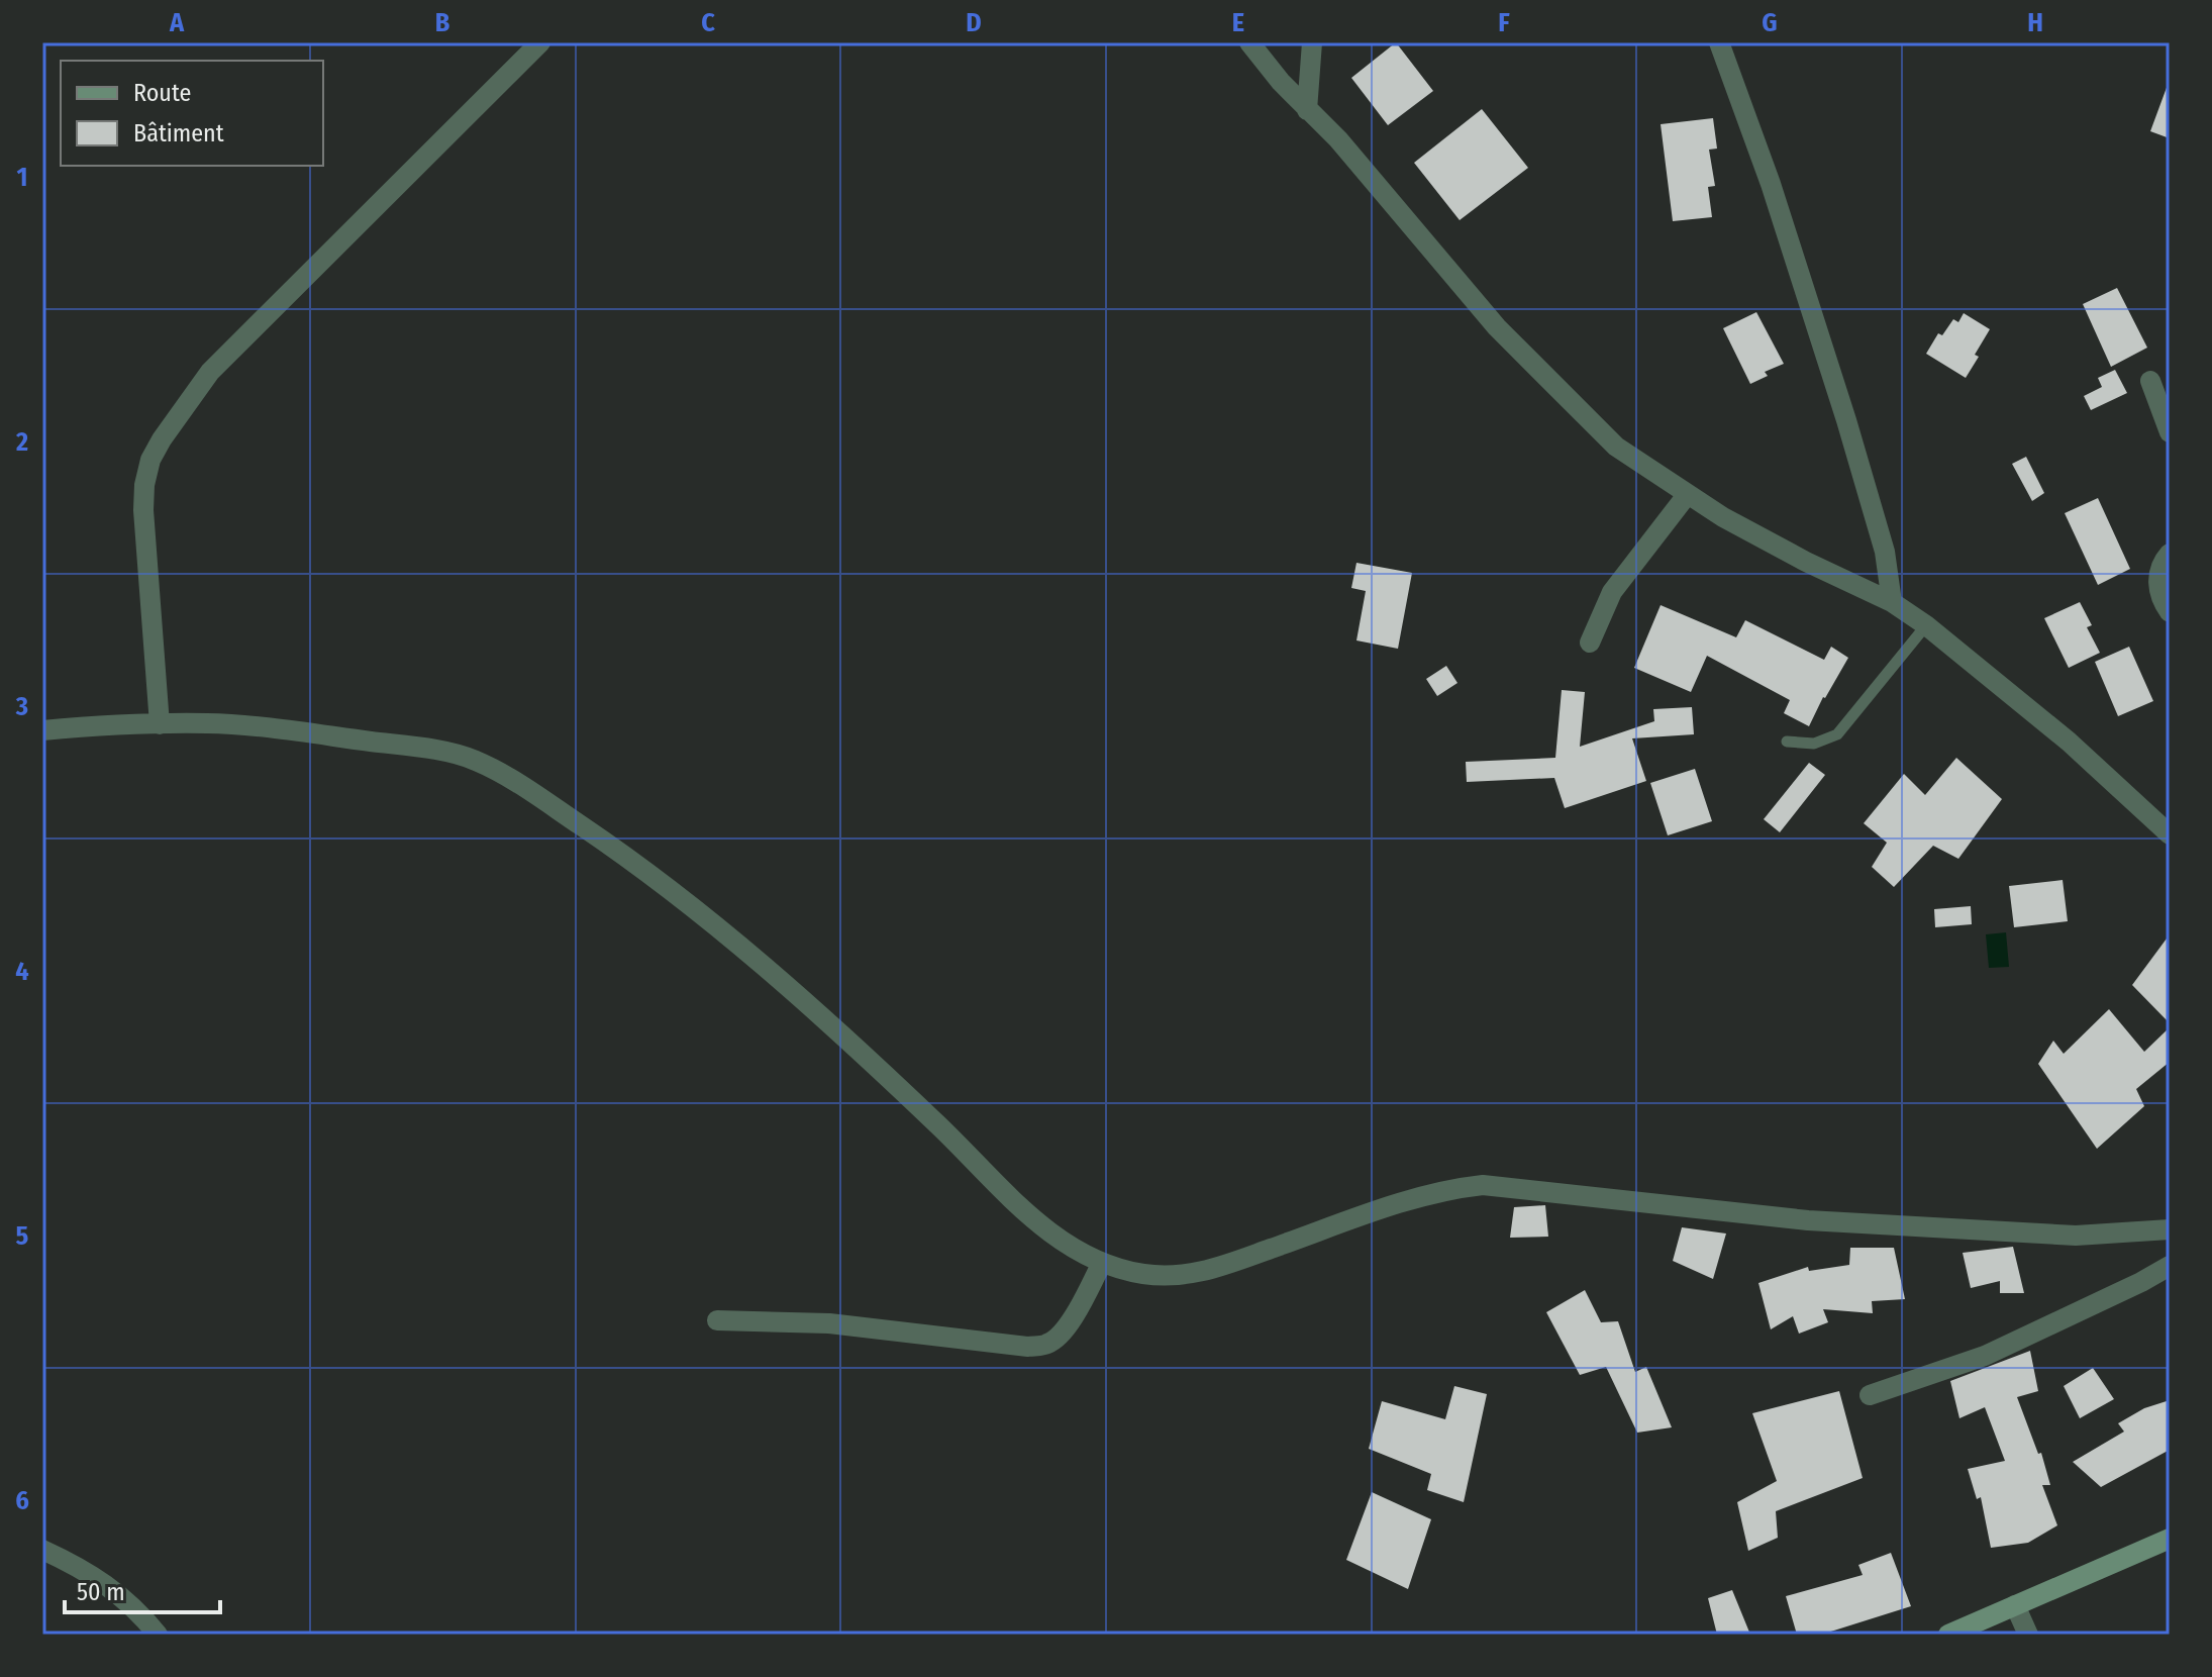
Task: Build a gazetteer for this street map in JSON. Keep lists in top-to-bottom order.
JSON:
{
  "legend": ["Route", "Bâtiment"],
  "scale_bar": "50 m",
  "grid": {
    "columns": [
      "A",
      "B",
      "C",
      "D",
      "E",
      "F",
      "G",
      "H"
    ],
    "rows": [
      "1",
      "2",
      "3",
      "4",
      "5",
      "6"
    ]
  }
}
